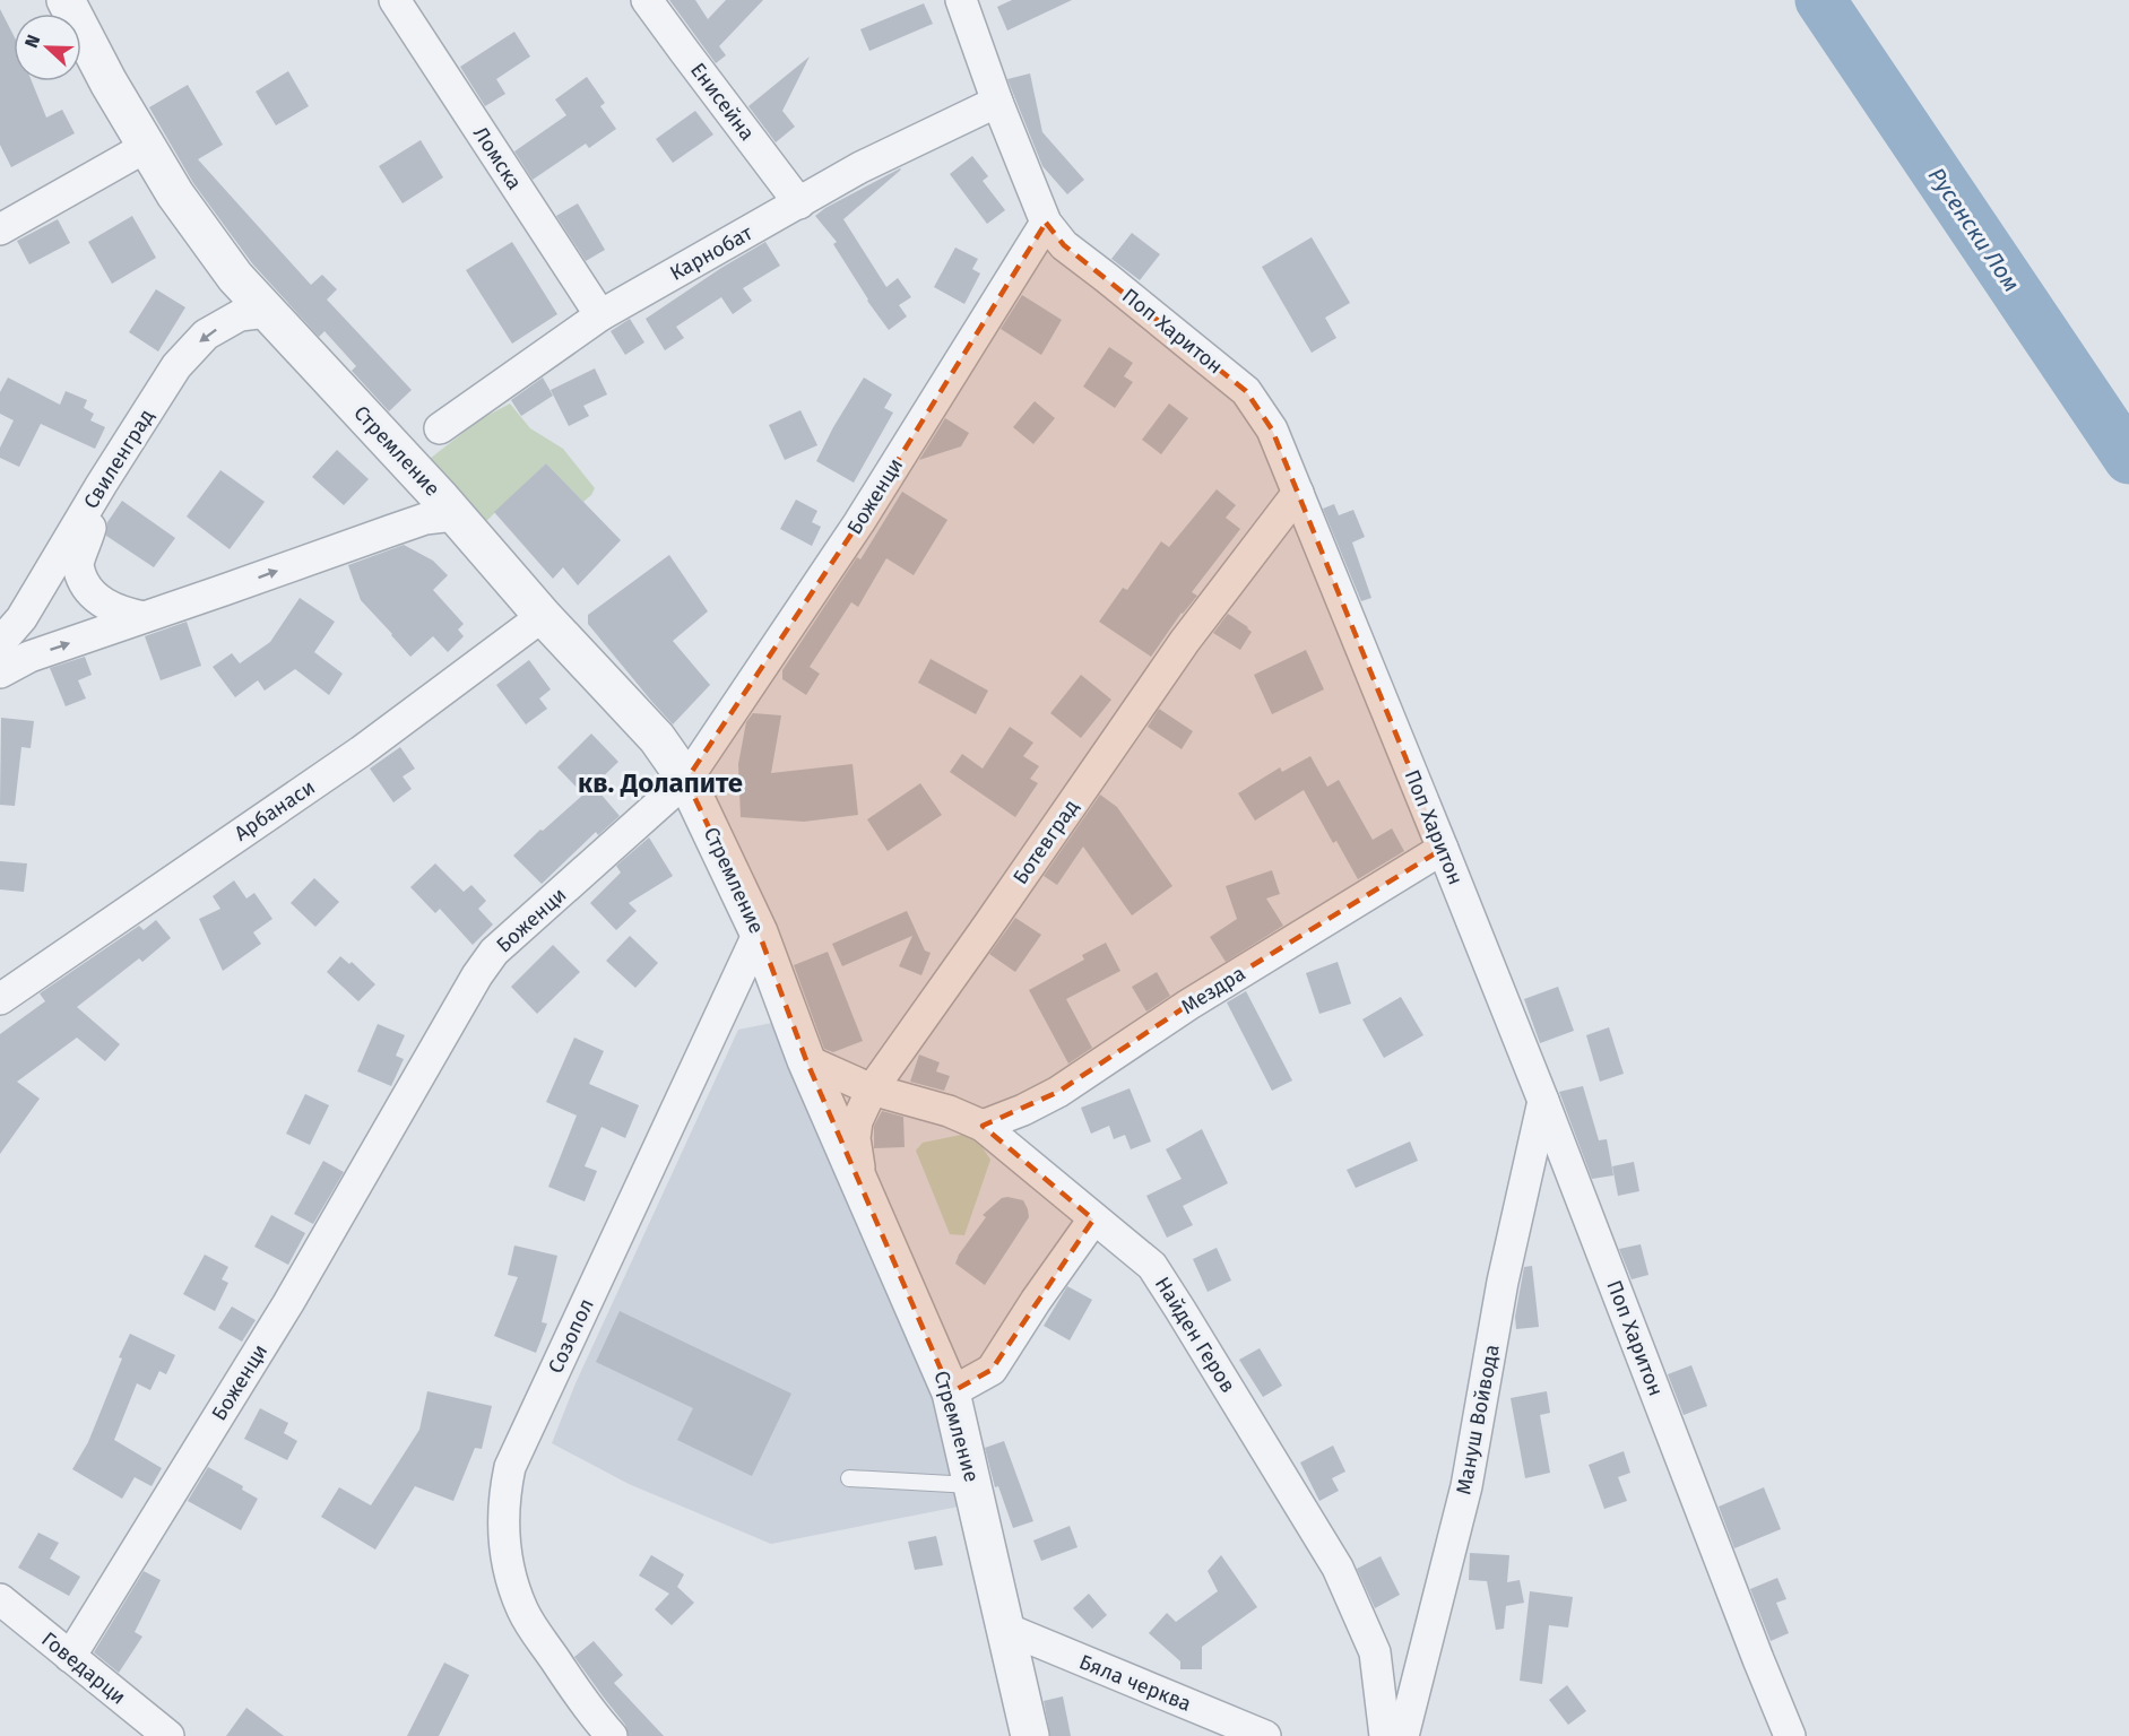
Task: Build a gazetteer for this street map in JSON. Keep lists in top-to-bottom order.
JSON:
{
  "streets": {
    "street": [
      "Енисейна",
      "Ломска",
      "Карнобат",
      "Поп Харитон",
      "Стремление",
      "Свиленград",
      "Боженци",
      "Арбанаси",
      "Ботевград",
      "Мездра",
      "Найден Геров",
      "Созопол",
      "Мануш Войвода",
      "Говедарци",
      "Бяла черква"
    ]
  },
  "crossings": [
    ["Енисейна", "Карнобат"],
    ["Ломска", "Карнобат"],
    ["Карнобат", "Поп Харитон"],
    ["Поп Харитон", "Боженци"],
    ["Поп Харитон", "Ботевград"],
    ["Поп Харитон", "Мездра"],
    ["Поп Харитон", "Мануш Войвода"],
    ["Стремление", "Свиленград"],
    ["Стремление", "Боженци"],
    ["Стремление", "Арбанаси"],
    ["Стремление", "Ботевград"],
    ["Стремление", "Найден Геров"],
    ["Стремление", "Созопол"],
    ["Стремление", "Бяла черква"],
    ["Боженци", "Говедарци"],
    ["Ботевград", "Найден Геров"],
    ["Мездра", "Найден Геров"]
  ],
  "districts": ["кв. Долапите"],
  "water": ["Русенски Лом"],
  "north": "left"
}
